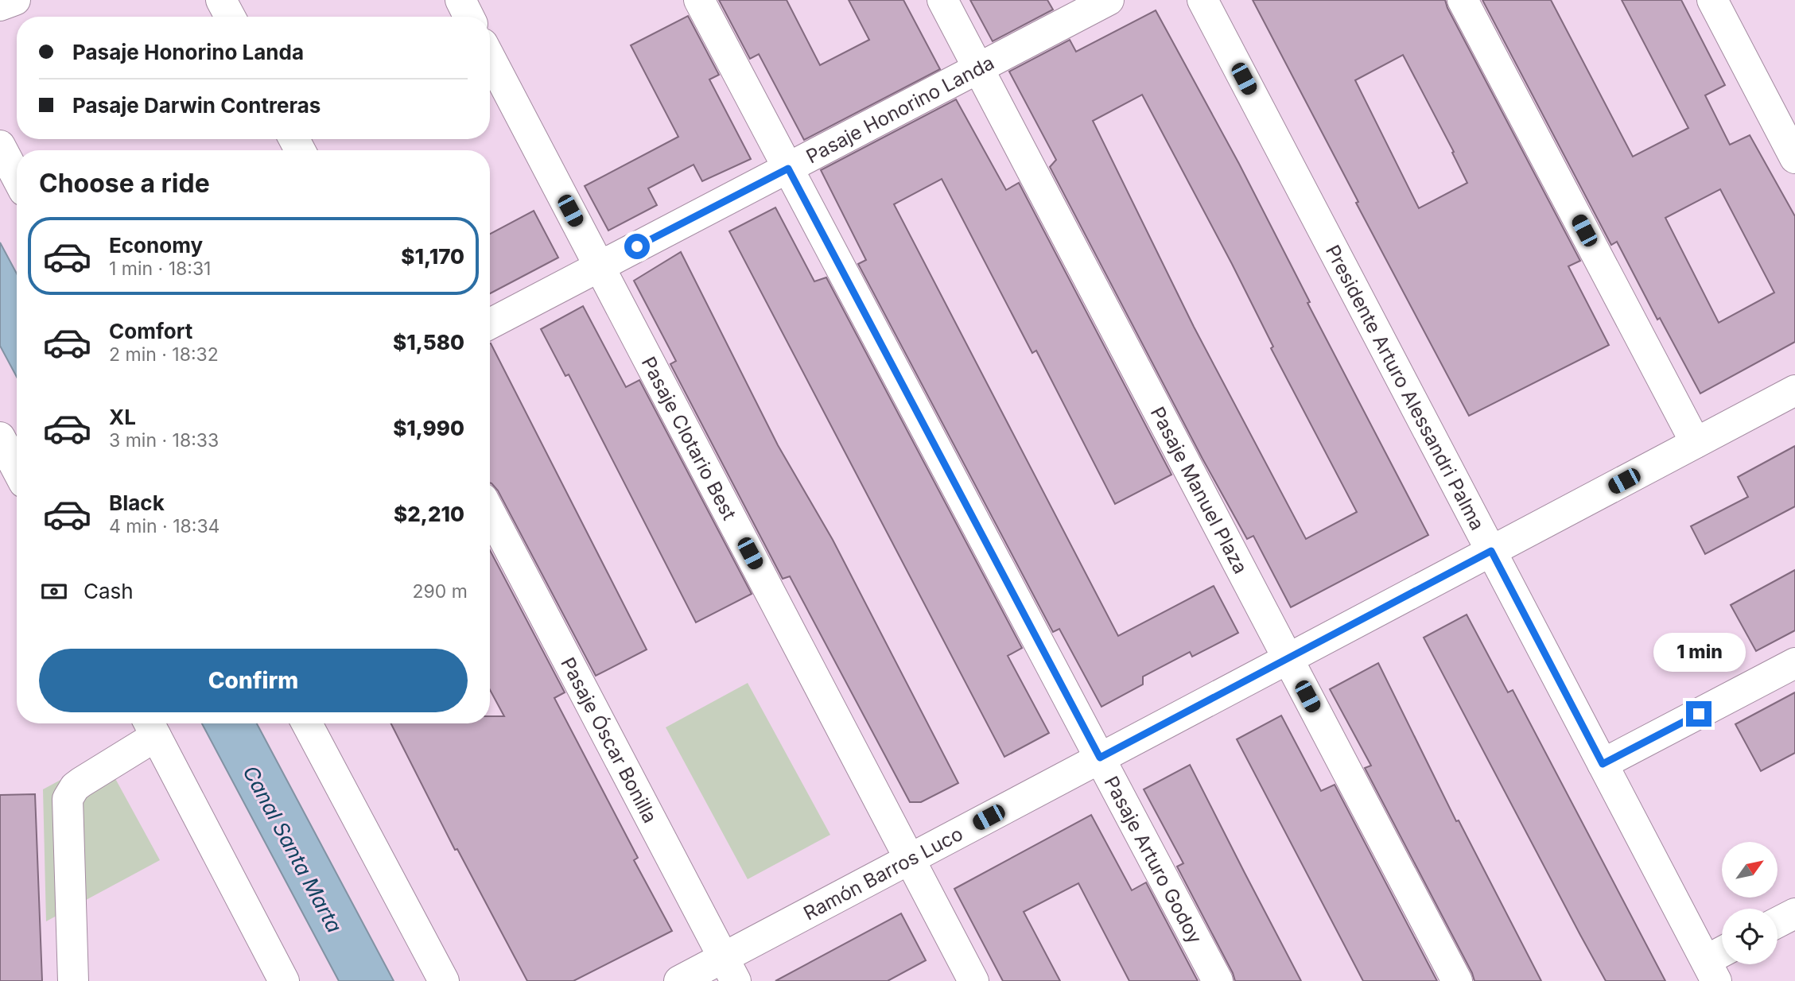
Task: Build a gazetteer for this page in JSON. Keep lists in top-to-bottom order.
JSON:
{
  "streets": {
    "street": [
      "Pasaje Honorino Landa",
      "Presidente Arturo Alessandri Palma",
      "Pasaje Clotario Best",
      "Pasaje Manuel Plaza",
      "Pasaje Óscar Bonilla",
      "Pasaje Arturo Godoy",
      "Ramón Barros Luco"
    ]
  },
  "crossings": [
    ["Pasaje Honorino Landa", "Pasaje Clotario Best"],
    ["Pasaje Honorino Landa", "Pasaje Manuel Plaza"],
    ["Pasaje Honorino Landa", "Pasaje Arturo Godoy"],
    ["Presidente Arturo Alessandri Palma", "Ramón Barros Luco"],
    ["Pasaje Clotario Best", "Ramón Barros Luco"],
    ["Pasaje Manuel Plaza", "Ramón Barros Luco"],
    ["Pasaje Óscar Bonilla", "Ramón Barros Luco"],
    ["Pasaje Arturo Godoy", "Ramón Barros Luco"]
  ],
  "water": ["Canal Santa Marta"],
  "north": "top right",
  "page": {
    "banner": ["Pasaje Honorino Landa", "Pasaje Darwin Contreras"],
    "heading": "Choose a ride",
    "list": [
      {
        "name": "Economy",
        "note": "1 min · 18:31",
        "value": "$1,170"
      },
      {
        "name": "Comfort",
        "note": "2 min · 18:32",
        "value": "$1,580"
      },
      {
        "name": "XL",
        "note": "3 min · 18:33",
        "value": "$1,990"
      },
      {
        "name": "Black",
        "note": "4 min · 18:34",
        "value": "$2,210"
      }
    ],
    "pay": ["Cash", "290 m"],
    "bubble": "1 min",
    "buttons": "Confirm"
  }
}
